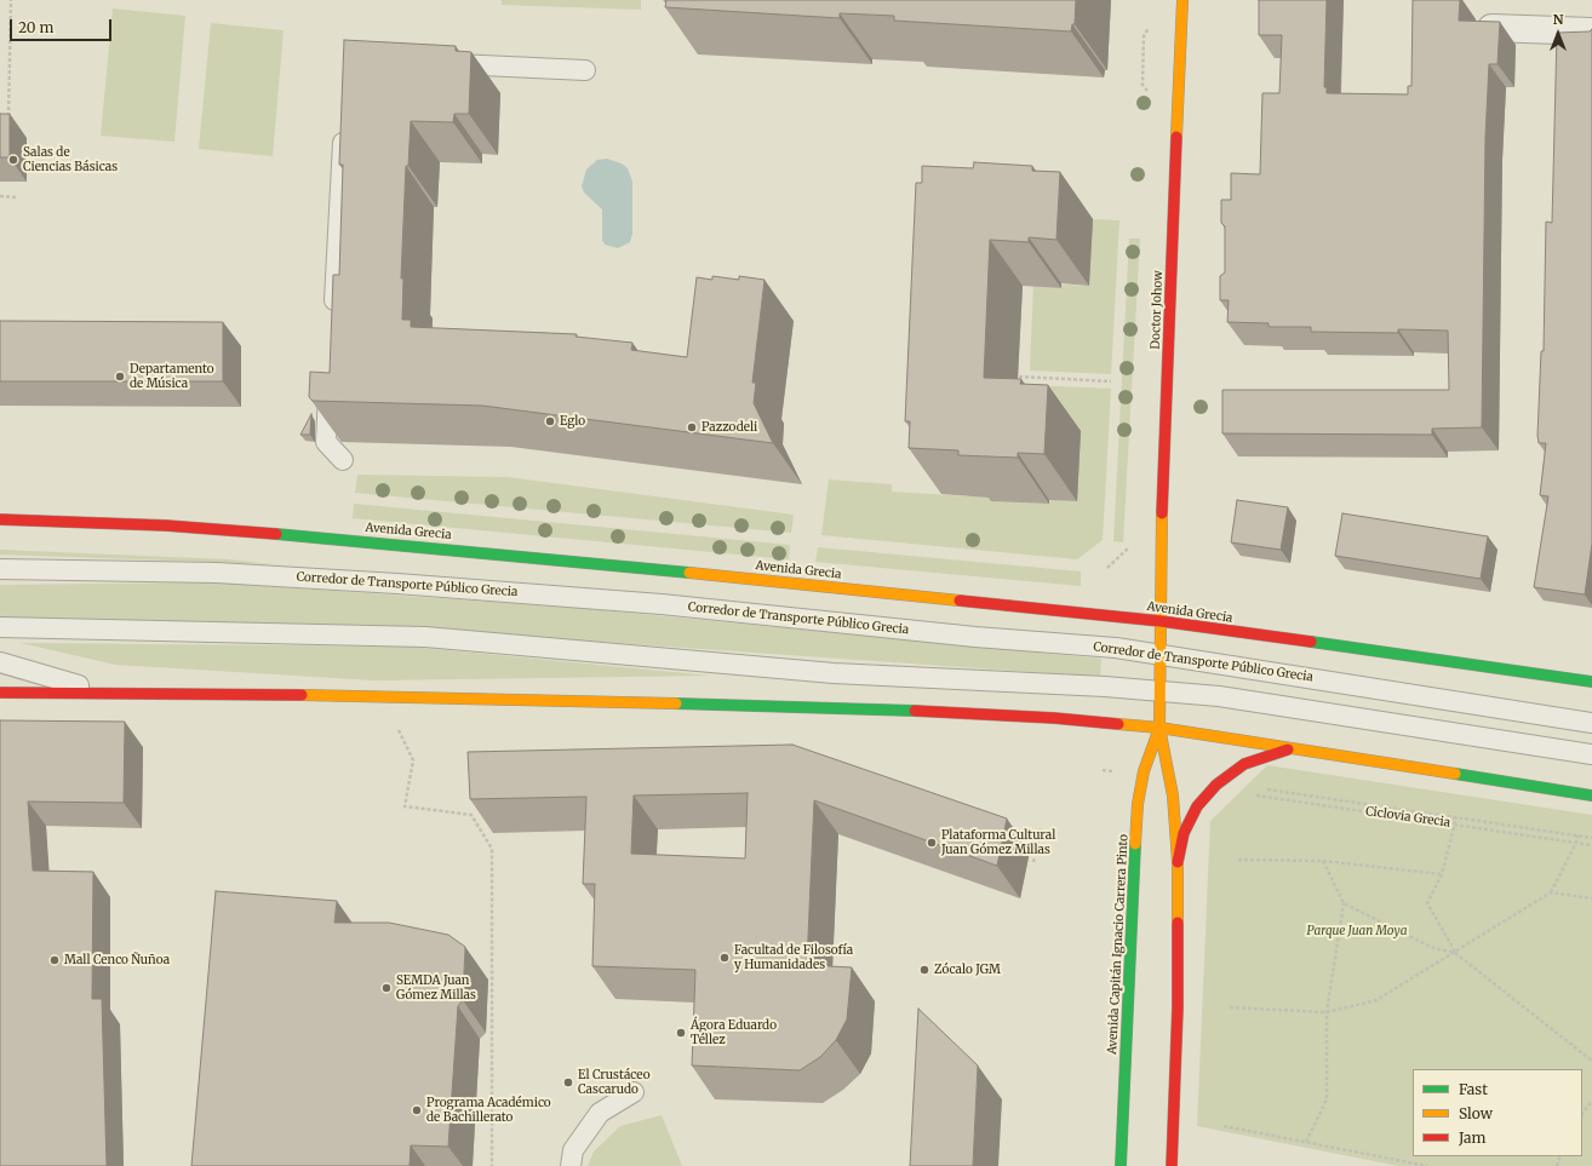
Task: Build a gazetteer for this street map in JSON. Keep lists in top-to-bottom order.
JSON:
{
  "streets": {
    "main road": ["Doctor Johow", "Avenida Grecia", "Avenida Capitán Ignacio Carrera Pinto"],
    "lane": ["Corredor de Transporte Público Grecia"],
    "path": ["Ciclovia Grecia"]
  },
  "crossings": [
    ["Doctor Johow", "Avenida Grecia"],
    ["Doctor Johow", "Avenida Capitán Ignacio Carrera Pinto"],
    ["Avenida Grecia", "Avenida Capitán Ignacio Carrera Pinto"],
    ["Corredor de Transporte Público Grecia", "Avenida Capitán Ignacio Carrera Pinto"]
  ],
  "parks": ["Parque Juan Moya"],
  "places": [
    "Salas de Ciencias Básicas",
    "Departamento de Música",
    "Eglo",
    "Pazzodeli",
    "Plataforma Cultural Juan Gómez Millas",
    "Facultad de Filosofía y Humanidades",
    "Mall Cenco Ñuñoa",
    "Zócalo JGM",
    "SEMDA Juan Gómez Millas",
    "Ágora Eduardo Téllez",
    "El Crustáceo Cascarudo",
    "Programa Académico de Bachillerato"
  ],
  "legend": ["Fast", "Slow", "Jam"],
  "scale_bar": "20 m",
  "north": "top"
}
